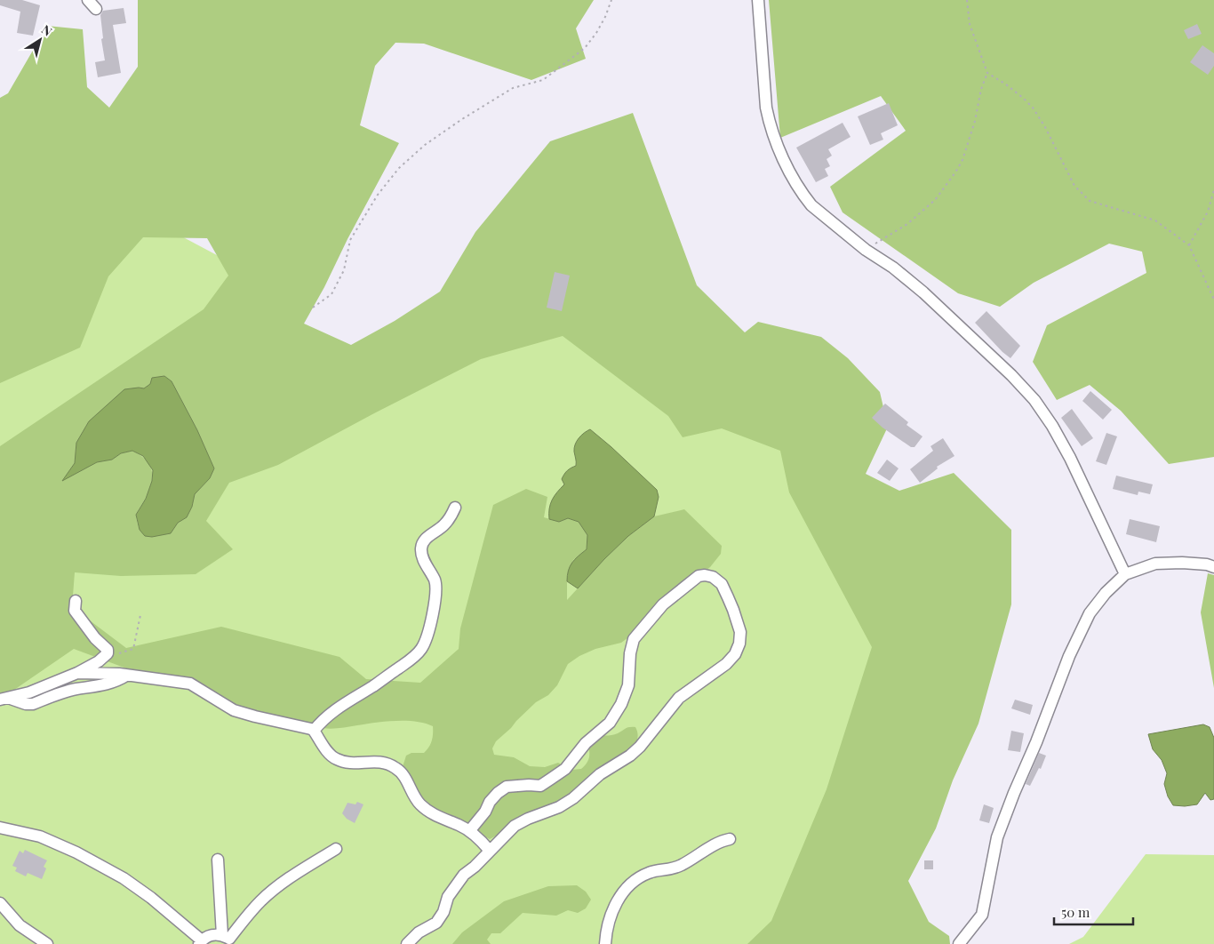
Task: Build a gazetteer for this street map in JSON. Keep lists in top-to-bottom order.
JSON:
{
  "scale_bar": "50 m",
  "north": "top right"
}
